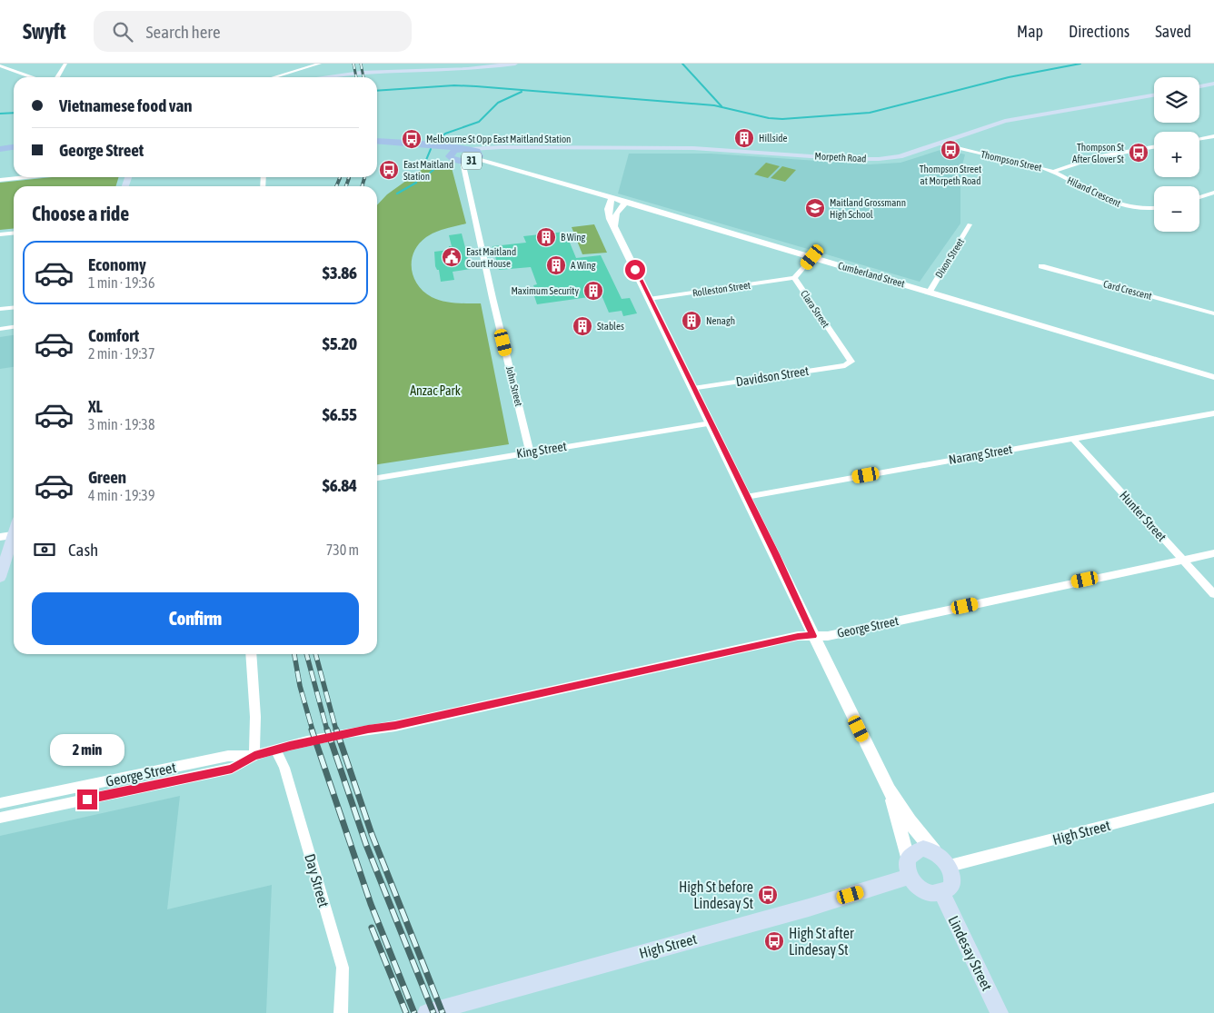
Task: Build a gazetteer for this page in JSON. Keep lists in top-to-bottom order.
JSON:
{
  "streets": {
    "main road": [
      "Morpeth Road",
      "31",
      "High Street",
      "Lindesay Street"
    ],
    "street": [
      "Thompson Street",
      "Hiland Crescent",
      "Dixon Street",
      "Cumberland Street",
      "Rolleston Street",
      "Card Crescent",
      "Clara Street",
      "Davidson Street",
      "John Street",
      "King Street",
      "Narang Street",
      "Hunter Street",
      "George Street",
      "Day Street"
    ]
  },
  "crossings": [
    ["Morpeth Road", "31"],
    ["Morpeth Road", "Thompson Street"],
    ["Morpeth Road", "Cumberland Street"],
    ["31", "Cumberland Street"],
    ["31", "John Street"],
    ["Thompson Street", "Hiland Crescent"],
    ["Dixon Street", "Cumberland Street"],
    ["Cumberland Street", "Clara Street"],
    ["Rolleston Street", "Clara Street"],
    ["Clara Street", "Davidson Street"],
    ["John Street", "King Street"],
    ["Narang Street", "Hunter Street"],
    ["Hunter Street", "George Street"],
    ["George Street", "Day Street"],
    ["High Street", "Lindesay Street"]
  ],
  "parks": ["Anzac Park"],
  "places": {
    "building": [
      "Hillside",
      "B Wing",
      "A Wing",
      "Maximum Security",
      "Nenagh",
      "Stables"
    ],
    "bus stop": [
      "Melbourne St Opp East Maitland Station",
      "Thompson Street at Morpeth Road",
      "Thompson St After Glover St",
      "East Maitland Station",
      "High St before Lindesay St",
      "High St after Lindesay St"
    ],
    "school or university": ["Maitland Grossmann High School"],
    "public building": ["East Maitland Court House"]
  },
  "page": {
    "header": "Swyft",
    "search": "Search here",
    "nav": ["Map", "Directions", "Saved"],
    "map_buttons": ["+", "−"],
    "banner": ["Vietnamese food van", "George Street"],
    "heading": "Choose a ride",
    "list": [
      {
        "name": "Economy",
        "note": "1 min · 19:36",
        "value": "$3.86"
      },
      {
        "name": "Comfort",
        "note": "2 min · 19:37",
        "value": "$5.20"
      },
      {
        "name": "XL",
        "note": "3 min · 19:38",
        "value": "$6.55"
      },
      {
        "name": "Green",
        "note": "4 min · 19:39",
        "value": "$6.84"
      }
    ],
    "pay": ["Cash", "730 m"],
    "buttons": "Confirm",
    "bubble": "2 min"
  }
}
